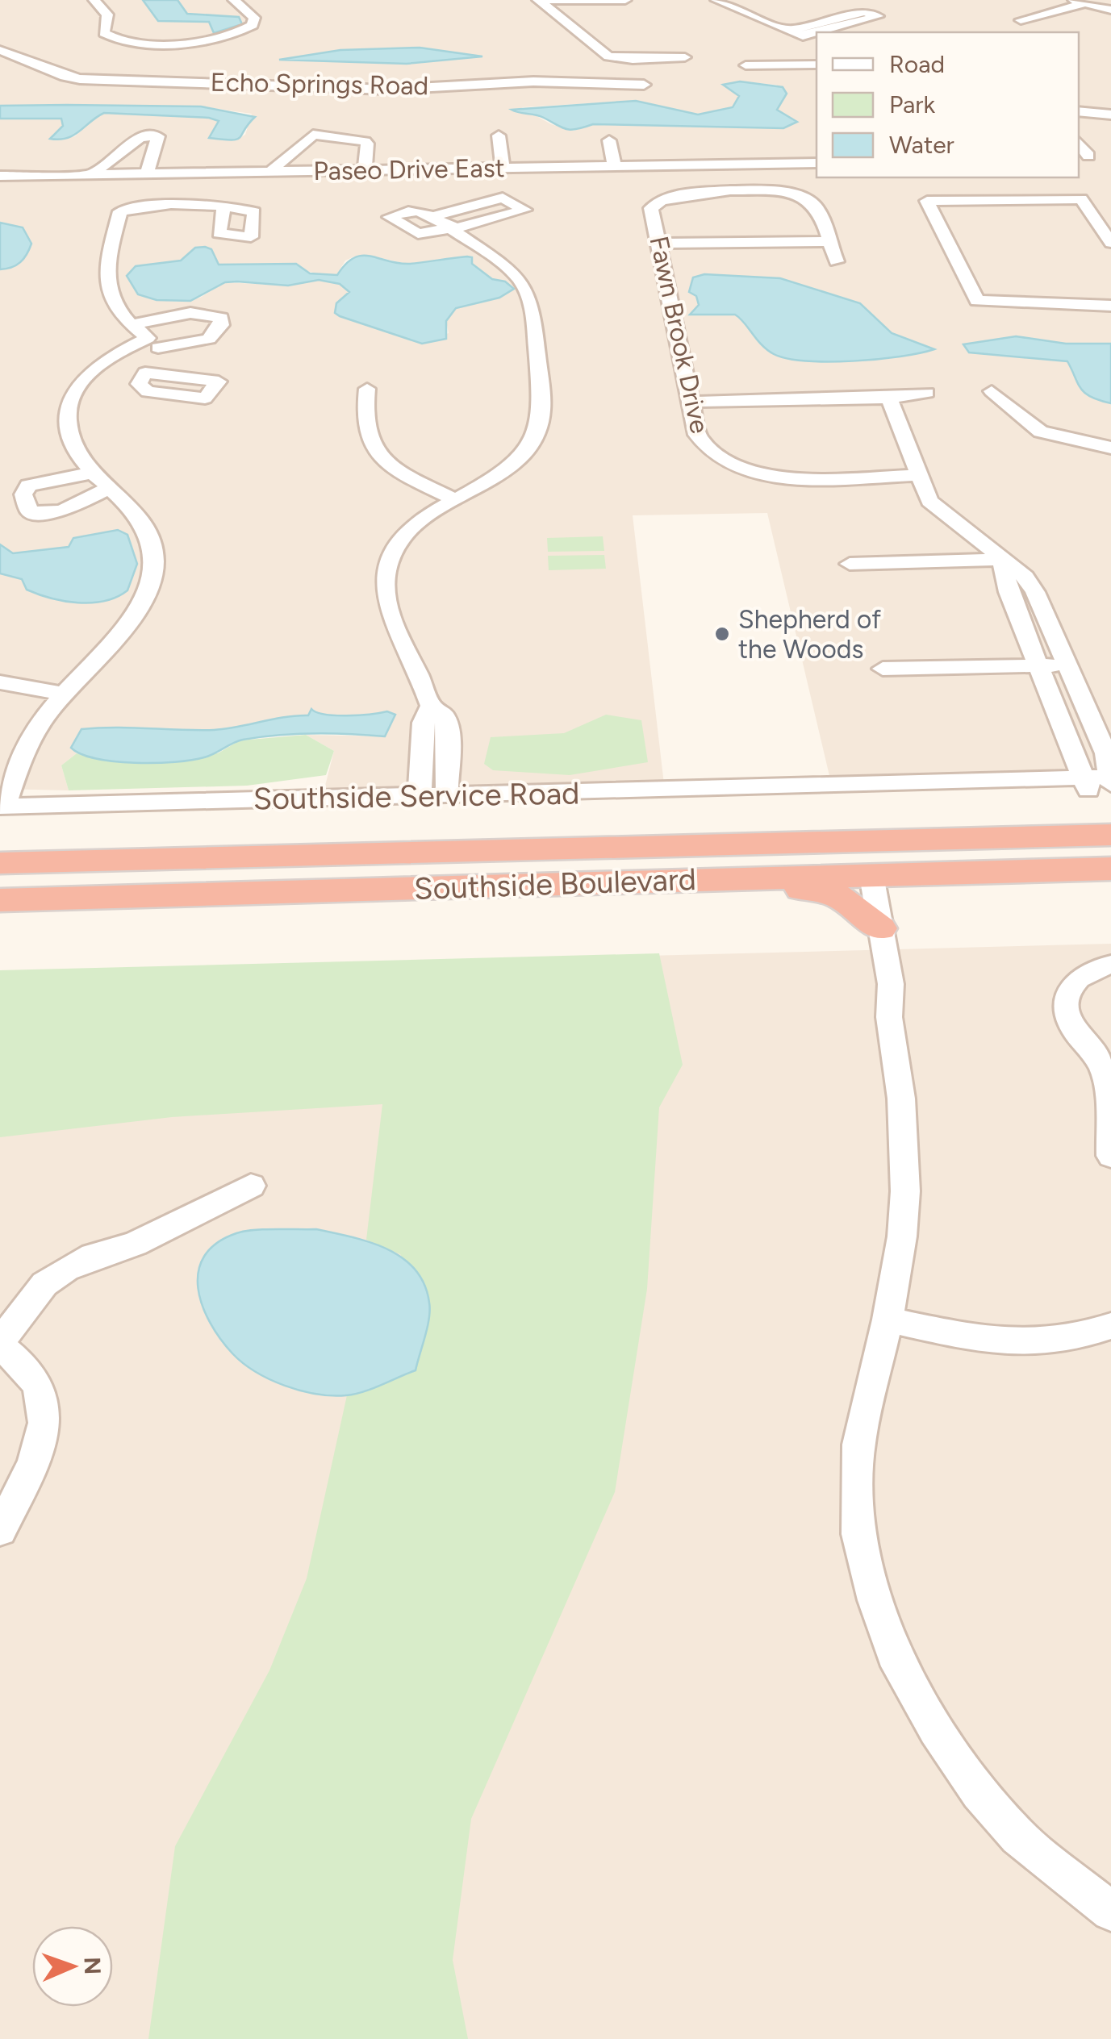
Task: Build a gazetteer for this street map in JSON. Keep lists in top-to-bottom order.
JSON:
{
  "streets": {
    "highway": ["Southside Boulevard"],
    "street": [
      "Echo Springs Road",
      "Paseo Drive East",
      "Fawn Brook Drive",
      "Southside Service Road"
    ]
  },
  "places": ["Shepherd of the Woods"],
  "legend": ["Road", "Park", "Water"],
  "north": "right"
}
